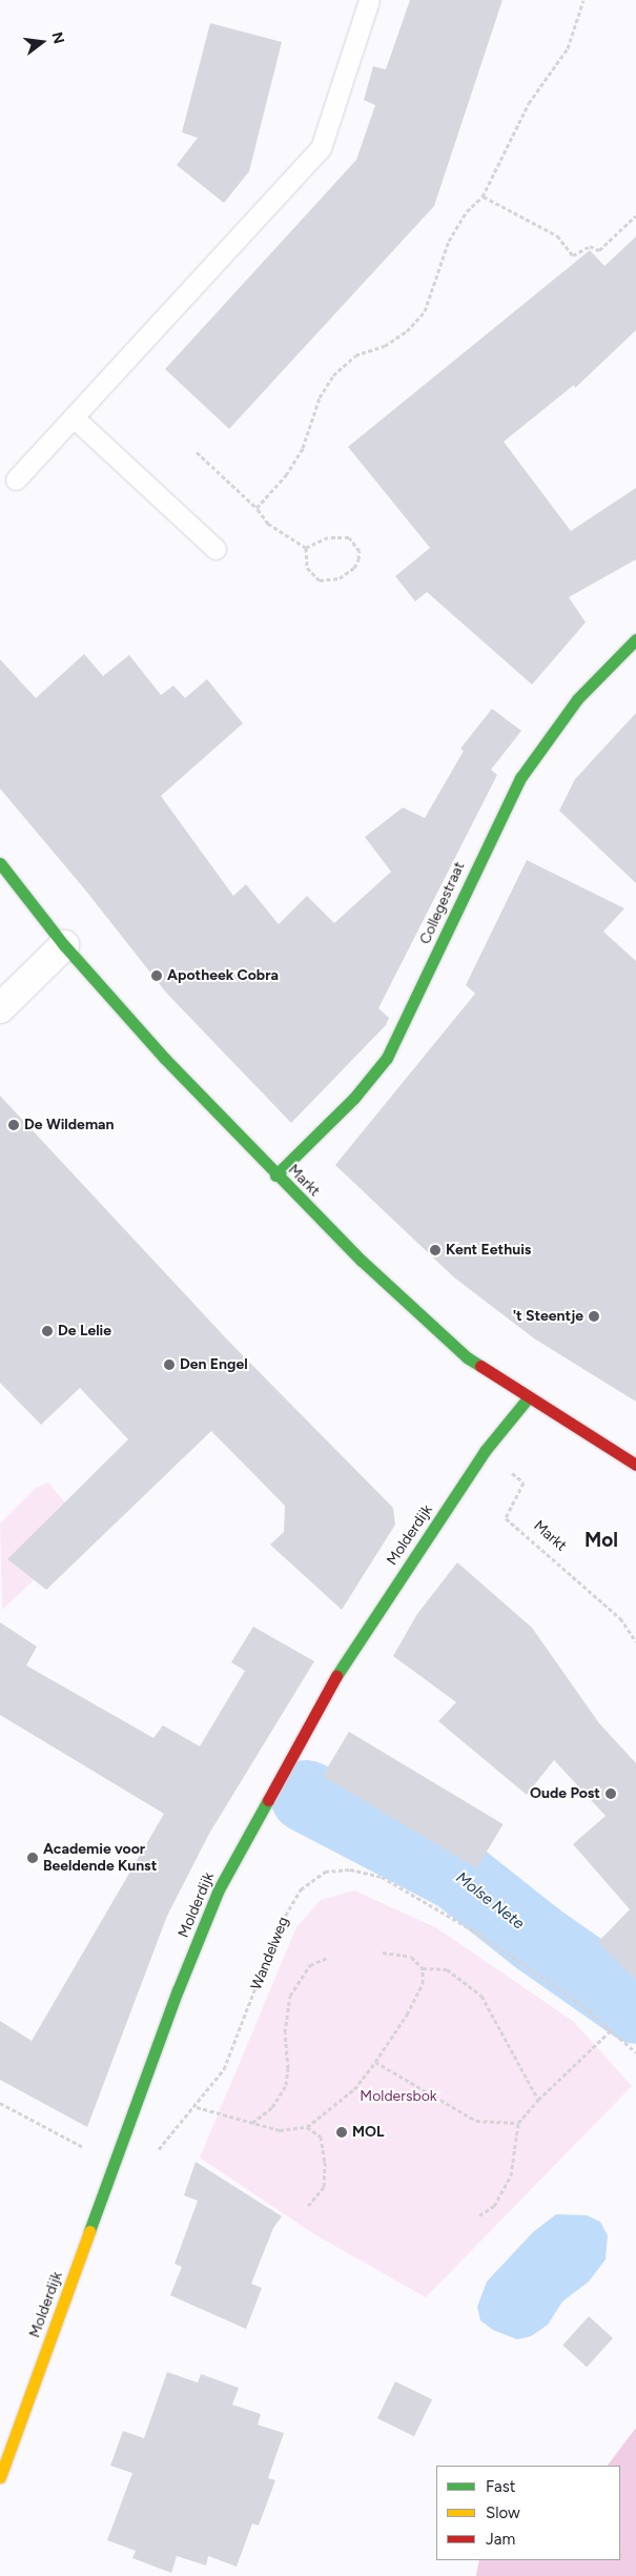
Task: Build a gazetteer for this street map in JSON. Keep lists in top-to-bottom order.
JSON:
{
  "streets": {
    "street": ["Collegestraat", "Markt", "Molderdijk"],
    "path": ["Wandelweg"]
  },
  "crossings": [
    ["Collegestraat", "Markt"],
    ["Markt", "Molderdijk"],
    ["Molderdijk", "Wandelweg"]
  ],
  "districts": ["Mol"],
  "water": ["Molse Nete"],
  "parks": ["Moldersbok"],
  "places": [
    "Apotheek Cobra",
    "De Wildeman",
    "Kent Eethuis",
    "'t Steentje",
    "De Lelie",
    "Den Engel",
    "Oude Post",
    "Academie voor Beeldende Kunst",
    "MOL"
  ],
  "legend": ["Fast", "Slow", "Jam"],
  "north": "right"
}
